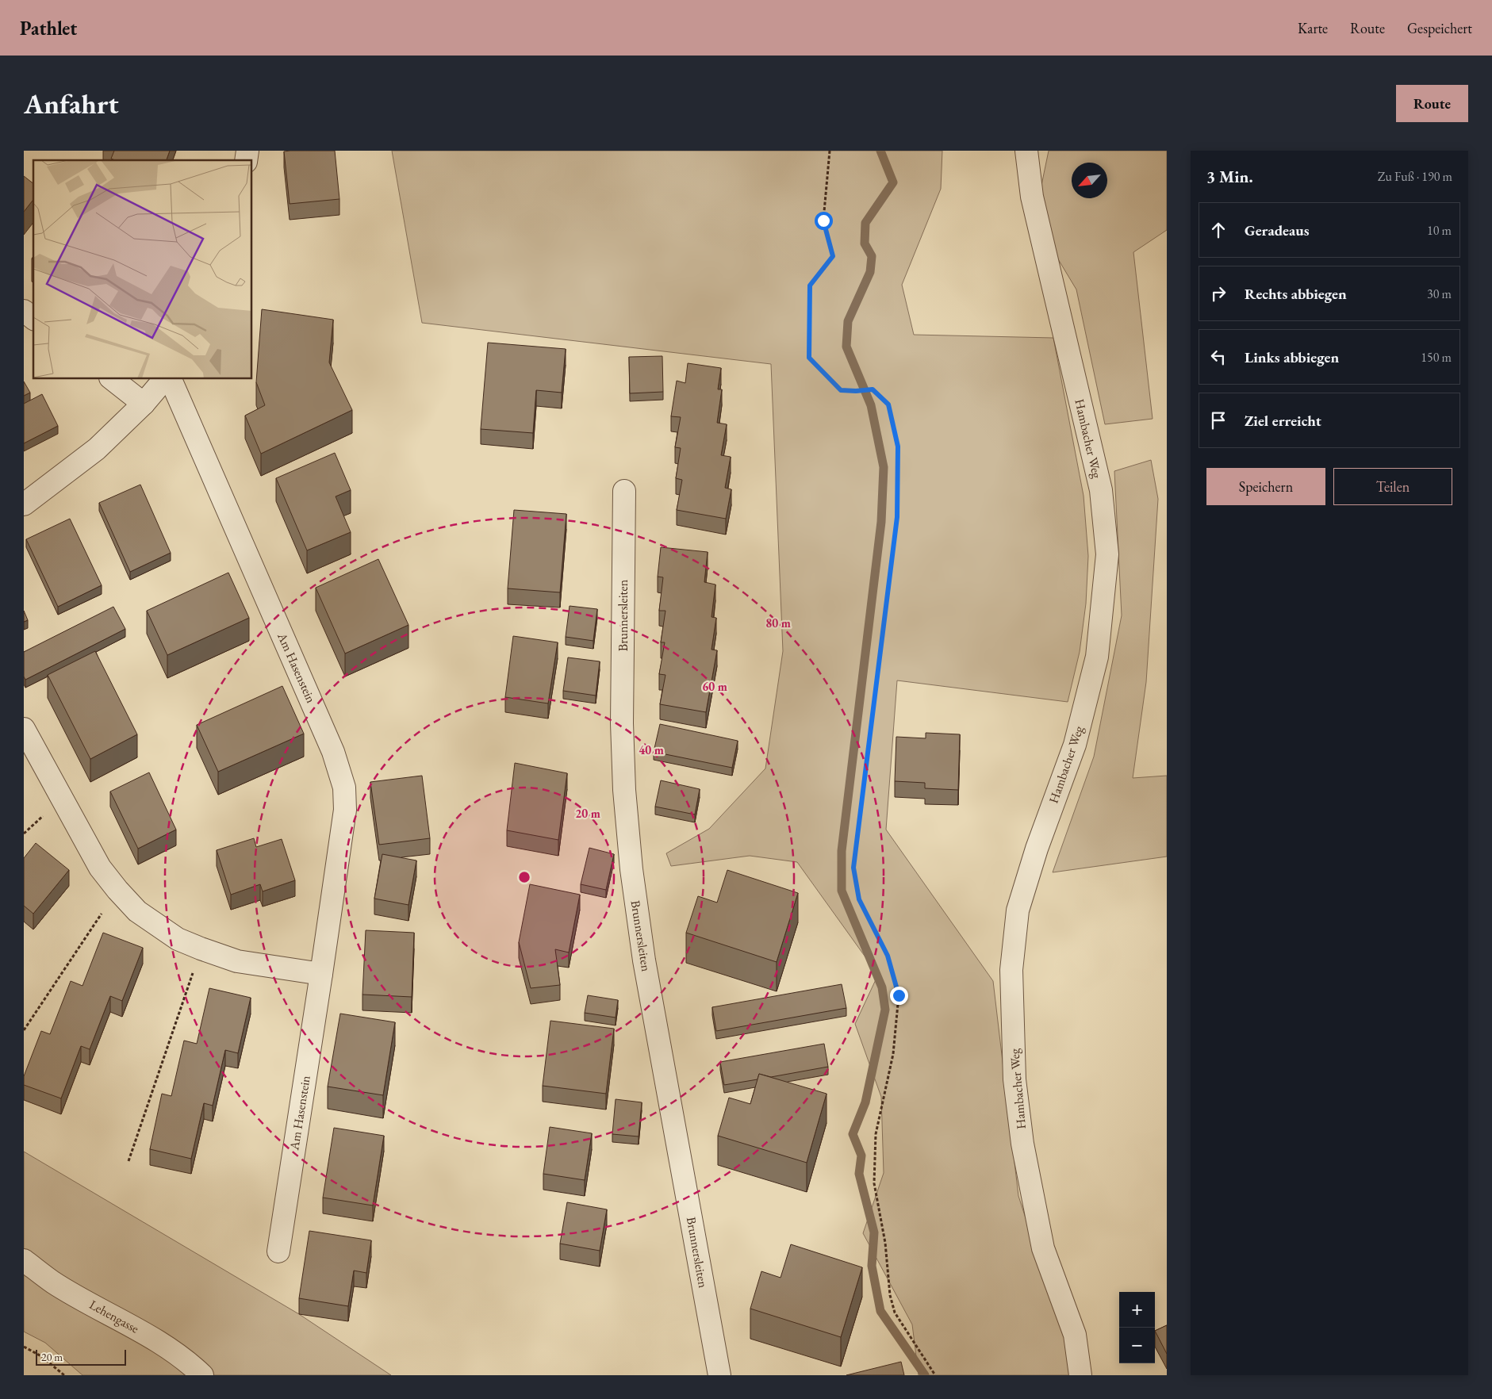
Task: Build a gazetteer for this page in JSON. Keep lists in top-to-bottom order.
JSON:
{
  "streets": {
    "street": [
      "Hambacher Weg",
      "Brunnersleiten",
      "Am Hasenstein",
      "Lehengasse"
    ]
  },
  "scale_bar": "20 m",
  "north": "bottom left",
  "page": {
    "header": "Pathlet",
    "nav": ["Karte", "Route", "Gespeichert"],
    "buttons": [
      "Route",
      ["Speichern", "Teilen"]
    ],
    "title": "Anfahrt",
    "heading": ["3 Min.", "Zu Fuß · 190 m"],
    "list": [
      ["Geradeaus", "10 m"],
      ["Rechts abbiegen", "30 m"],
      ["Links abbiegen", "150 m"],
      "Ziel erreicht"
    ],
    "map_buttons": ["+", "−"],
    "scale": "20 m"
  },
  "rings": [
    "80 m",
    "60 m",
    "40 m",
    "20 m"
  ]
}
